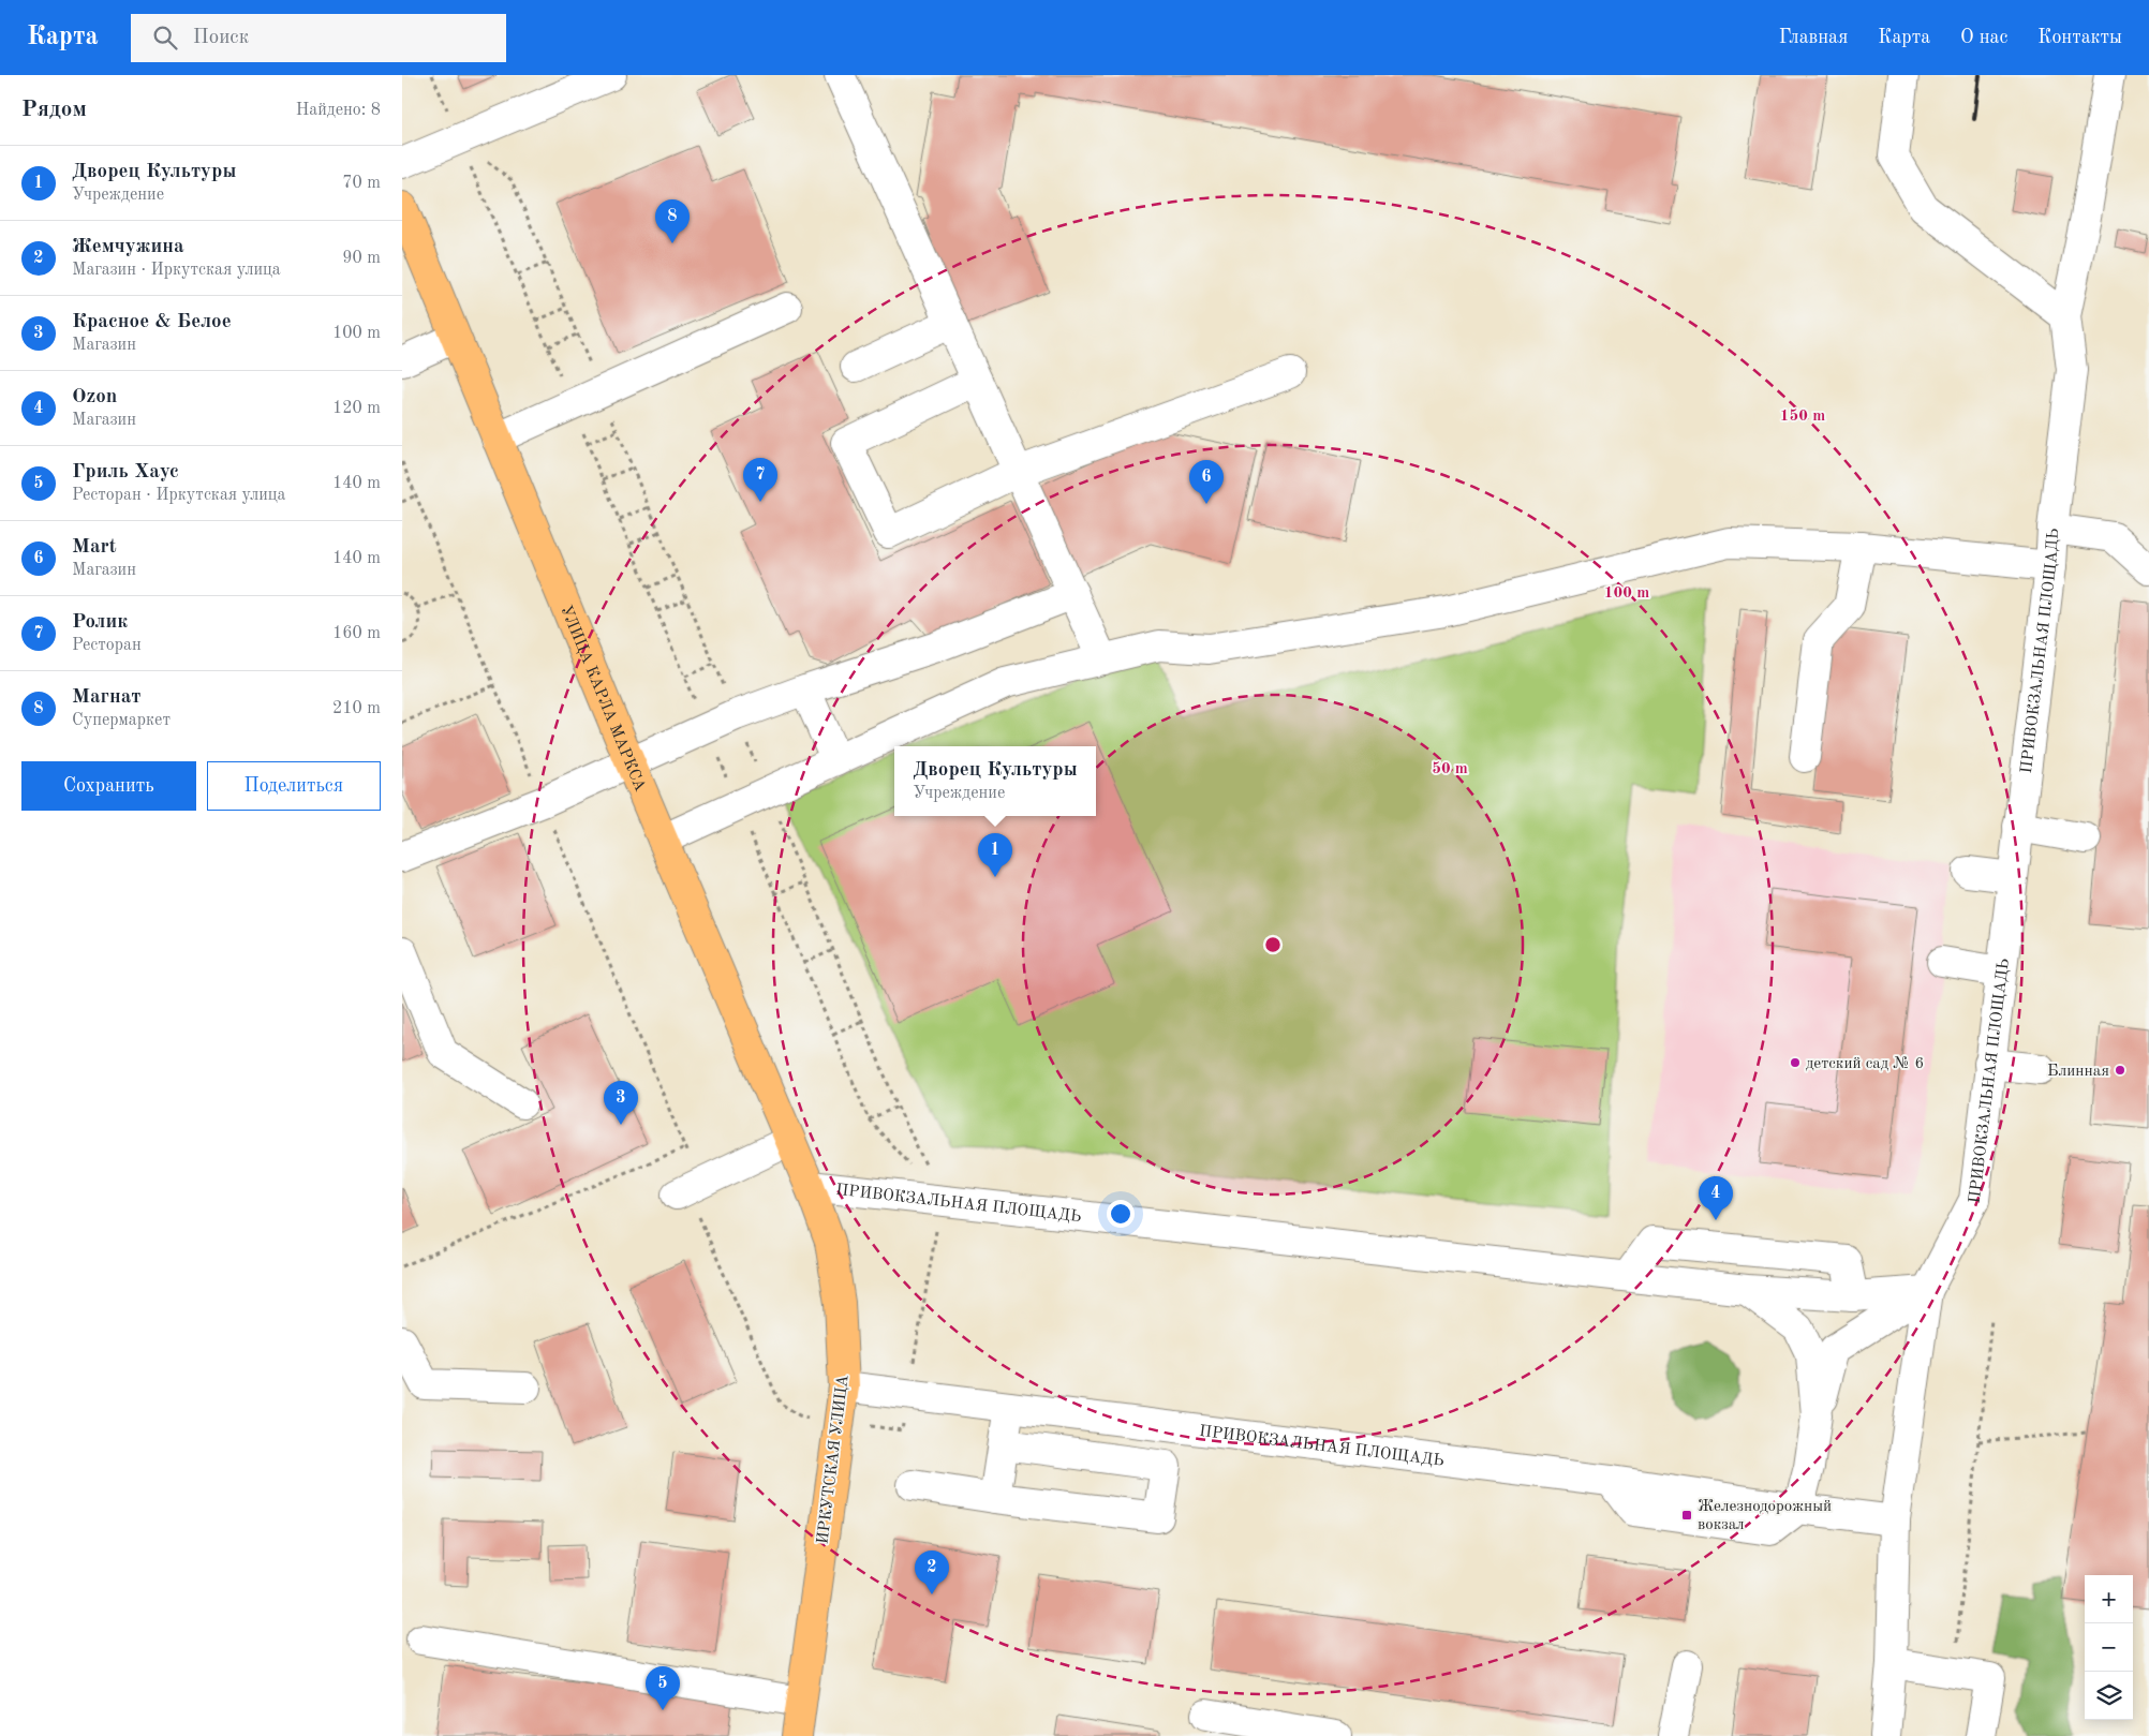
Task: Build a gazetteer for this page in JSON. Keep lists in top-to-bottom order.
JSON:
{
  "streets": {
    "main road": ["УЛИЦА КАРЛА МАРКСА", "ИРКУТСКАЯ УЛИЦА"],
    "street": ["ПРИВОКЗАЛЬНАЯ ПЛОЩАДЬ"]
  },
  "crossings": [
    ["ПРИВОКЗАЛЬНАЯ ПЛОЩАДЬ", "УЛИЦА КАРЛА МАРКСА"],
    ["ПРИВОКЗАЛЬНАЯ ПЛОЩАДЬ", "ИРКУТСКАЯ УЛИЦА"],
    ["УЛИЦА КАРЛА МАРКСА", "ИРКУТСКАЯ УЛИЦА"]
  ],
  "places": {
    "other": ["детский сад № 6", "Блинная"],
    "transit": ["Железнодорожный вокзал"]
  },
  "page": {
    "header": "Карта",
    "search": "Поиск",
    "nav": [
      "Главная",
      "Карта",
      "О нас",
      "Контакты"
    ],
    "heading": ["Рядом", "Найдено: 8"],
    "list": [
      {
        "mark": "1",
        "name": "Дворец Культуры",
        "note": "Учреждение",
        "value": "70 m"
      },
      {
        "mark": "2",
        "name": "Жемчужина",
        "note": "Магазин · Иркутская улица",
        "value": "90 m"
      },
      {
        "mark": "3",
        "name": "Красное & Белое",
        "note": "Магазин",
        "value": "100 m"
      },
      {
        "mark": "4",
        "name": "Ozon",
        "note": "Магазин",
        "value": "120 m"
      },
      {
        "mark": "5",
        "name": "Гриль Хаус",
        "note": "Ресторан · Иркутская улица",
        "value": "140 m"
      },
      {
        "mark": "6",
        "name": "Mart",
        "note": "Магазин",
        "value": "140 m"
      },
      {
        "mark": "7",
        "name": "Ролик",
        "note": "Ресторан",
        "value": "160 m"
      },
      {
        "mark": "8",
        "name": "Магнат",
        "note": "Супермаркет",
        "value": "210 m"
      }
    ],
    "pins": [
      "8",
      "7",
      "6",
      "1",
      "3",
      "4",
      "2",
      "5"
    ],
    "buttons": ["Сохранить", "Поделиться"],
    "popup": ["Дворец Культуры", "Учреждение"],
    "map_buttons": ["+", "−"]
  },
  "rings": ["150 m", "100 m", "50 m"]
}
